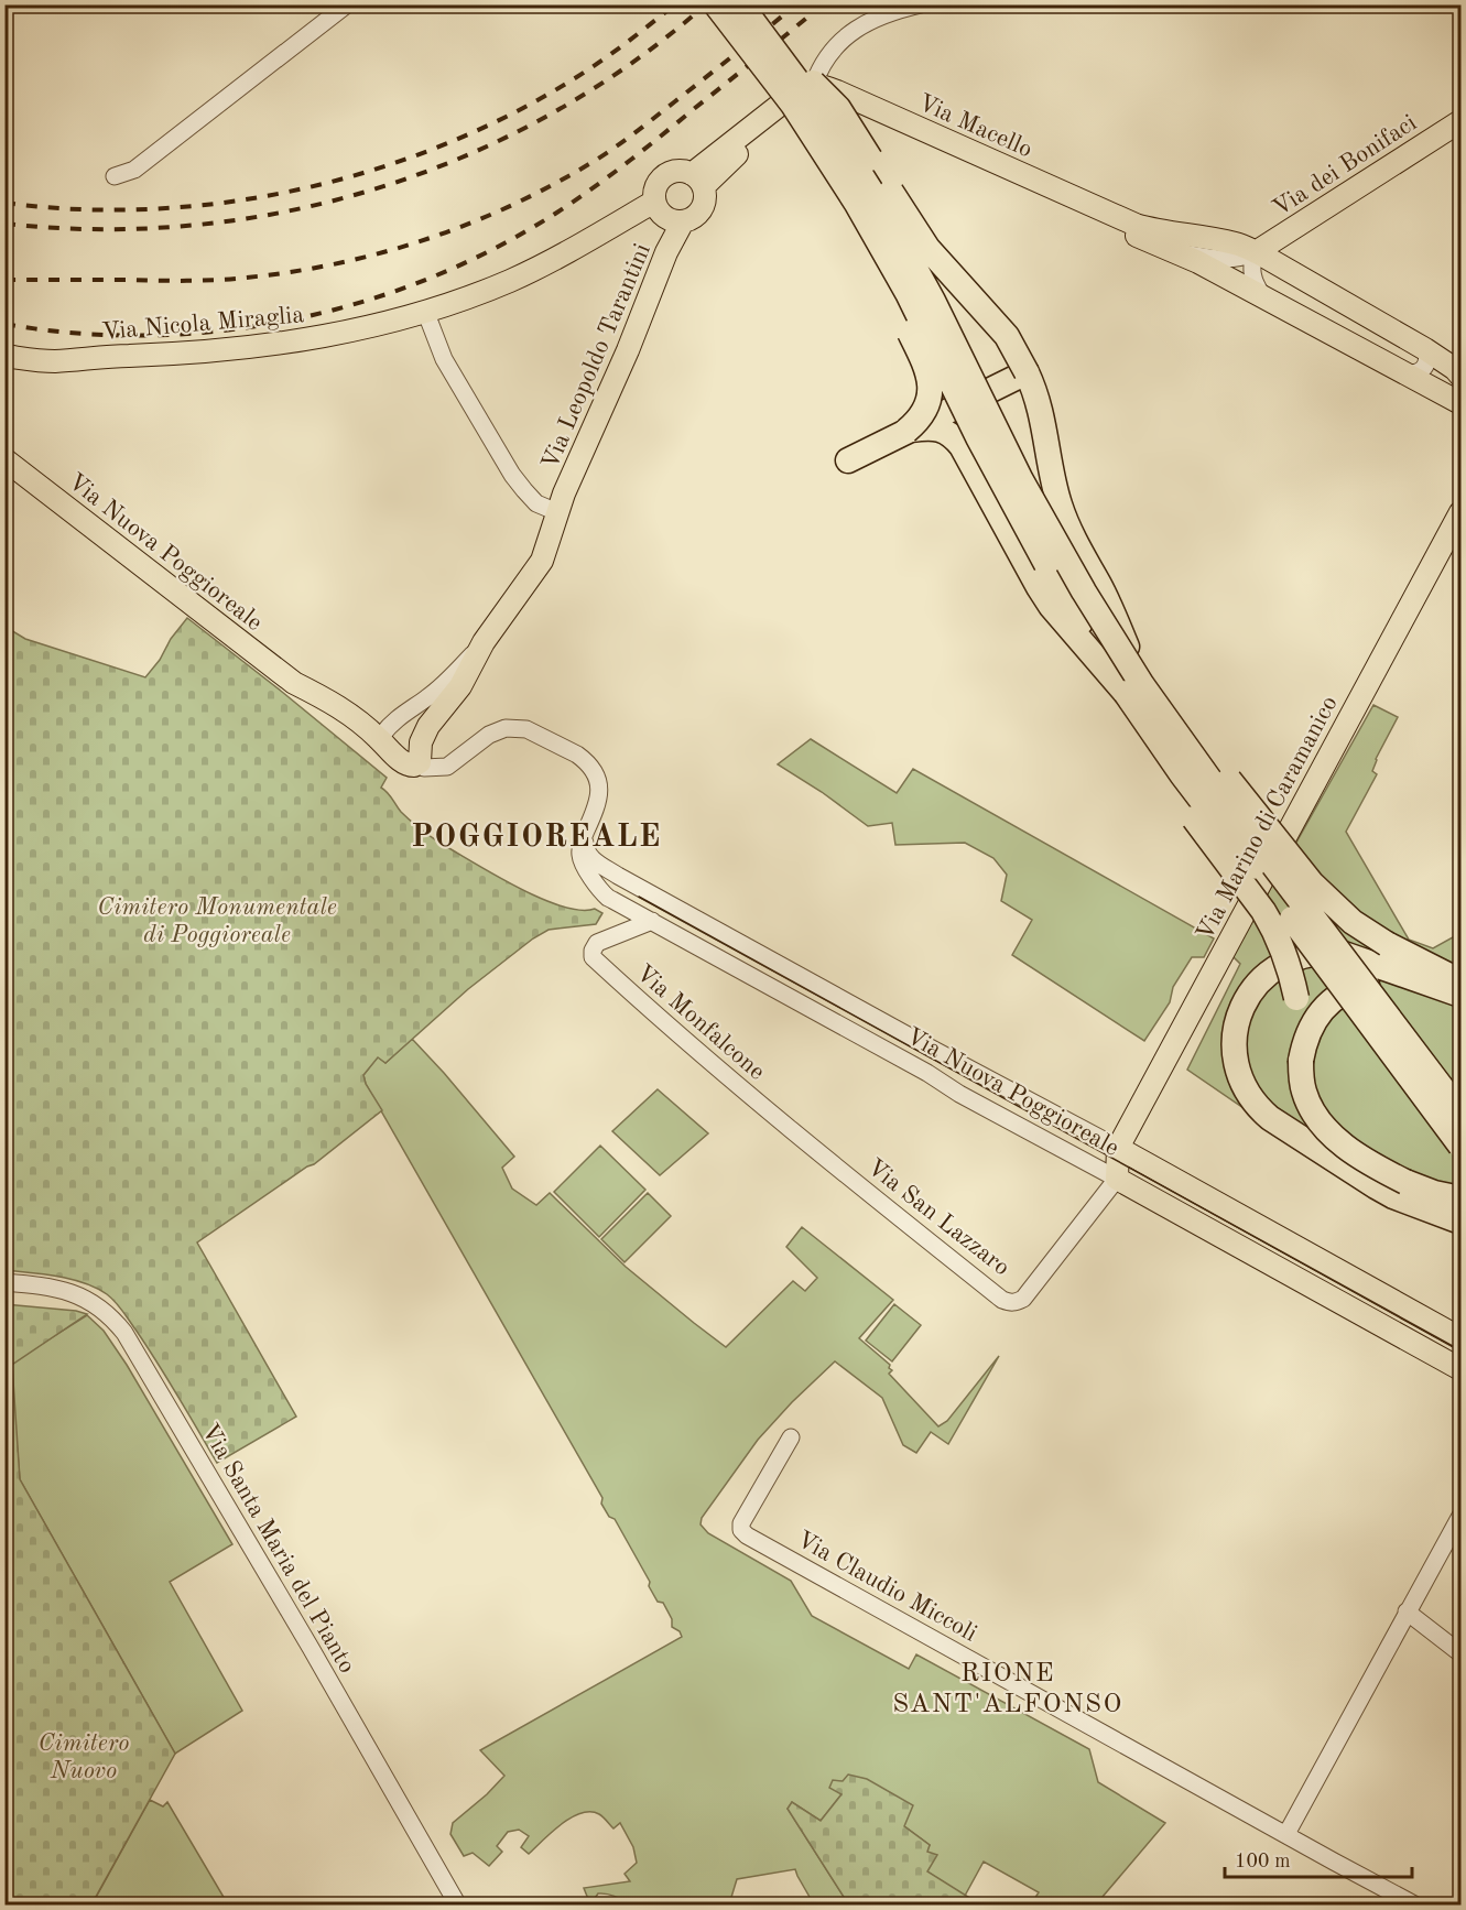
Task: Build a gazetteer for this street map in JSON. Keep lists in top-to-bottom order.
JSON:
{
  "streets": {
    "main road": [
      "Via Macello",
      "Via dei Bonifaci",
      "Via Nicola Miraglia",
      "Via Leopoldo Tarantini",
      "Via Nuova Poggioreale",
      "Via Marino di Caramanico"
    ],
    "street": [
      "Via Monfalcone",
      "Via San Lazzaro",
      "Via Santa Maria del Pianto",
      "Via Claudio Miccoli"
    ]
  },
  "crossings": [
    ["Via Nicola Miraglia", "Via Leopoldo Tarantini"],
    ["Via Leopoldo Tarantini", "Via Nuova Poggioreale"],
    ["Via Nuova Poggioreale", "Via Marino di Caramanico"],
    ["Via Nuova Poggioreale", "Via Monfalcone"],
    ["Via Nuova Poggioreale", "Via San Lazzaro"],
    ["Via Monfalcone", "Via San Lazzaro"]
  ],
  "districts": ["POGGIOREALE", "RIONE SANT'ALFONSO"],
  "parks": ["Cimitero Monumentale di Poggioreale", "Cimitero Nuovo"],
  "scale_bar": "100 m"
}
